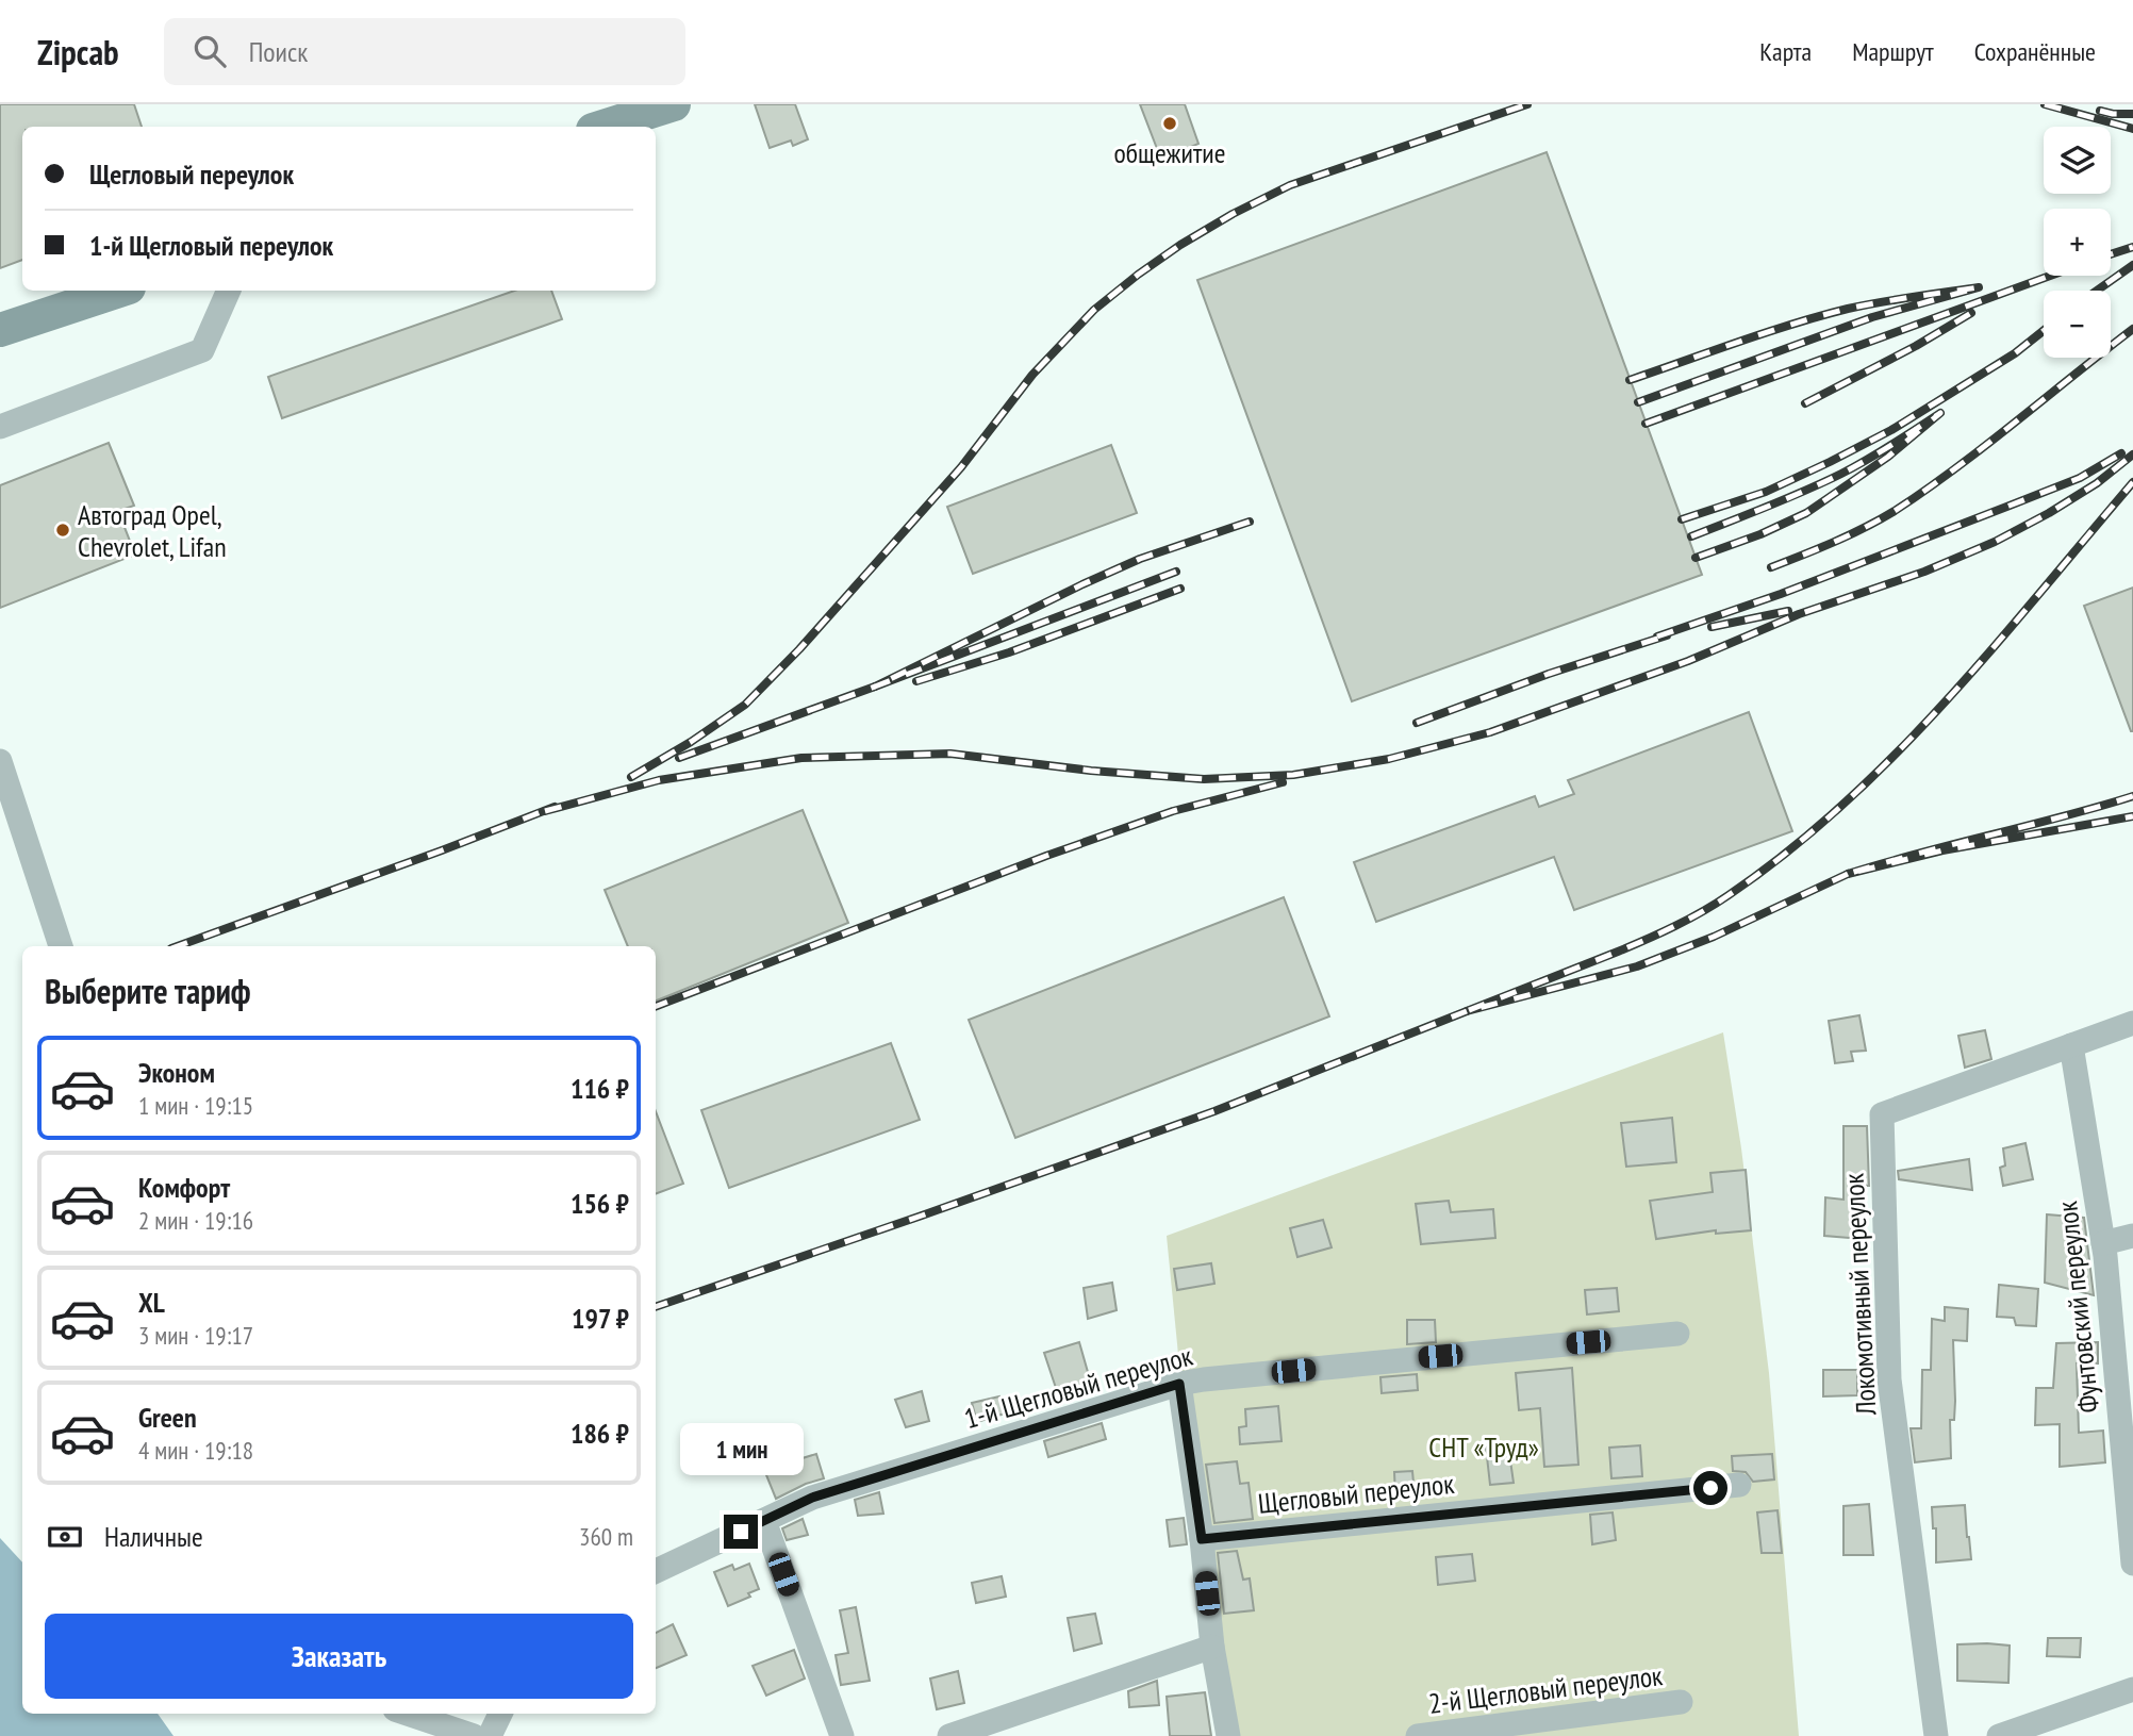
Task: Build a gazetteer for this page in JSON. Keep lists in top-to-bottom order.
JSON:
{
  "streets": {
    "street": [
      "Локомотивный переулок",
      "Фунтовский переулок",
      "1-й Щегловый переулок",
      "Щегловый переулок",
      "2-й Щегловый переулок"
    ]
  },
  "crossings": [
    ["Локомотивный переулок", "Фунтовский переулок"]
  ],
  "parks": ["СНТ «Труд»"],
  "places": ["общежитие", "Автоград Opel, Chevrolet, Lifan"],
  "page": {
    "header": "Zipcab",
    "search": "Поиск",
    "nav": ["Карта", "Маршрут", "Сохранённые"],
    "map_buttons": ["+", "−"],
    "banner": ["Щегловый переулок", "1-й Щегловый переулок"],
    "heading": "Выберите тариф",
    "list": [
      {
        "name": "Эконом",
        "note": "1 мин · 19:15",
        "value": "116 ₽"
      },
      {
        "name": "Комфорт",
        "note": "2 мин · 19:16",
        "value": "156 ₽"
      },
      {
        "name": "XL",
        "note": "3 мин · 19:17",
        "value": "197 ₽"
      },
      {
        "name": "Green",
        "note": "4 мин · 19:18",
        "value": "186 ₽"
      }
    ],
    "bubble": "1 мин",
    "pay": ["Наличные", "360 m"],
    "buttons": "Заказать"
  }
}
